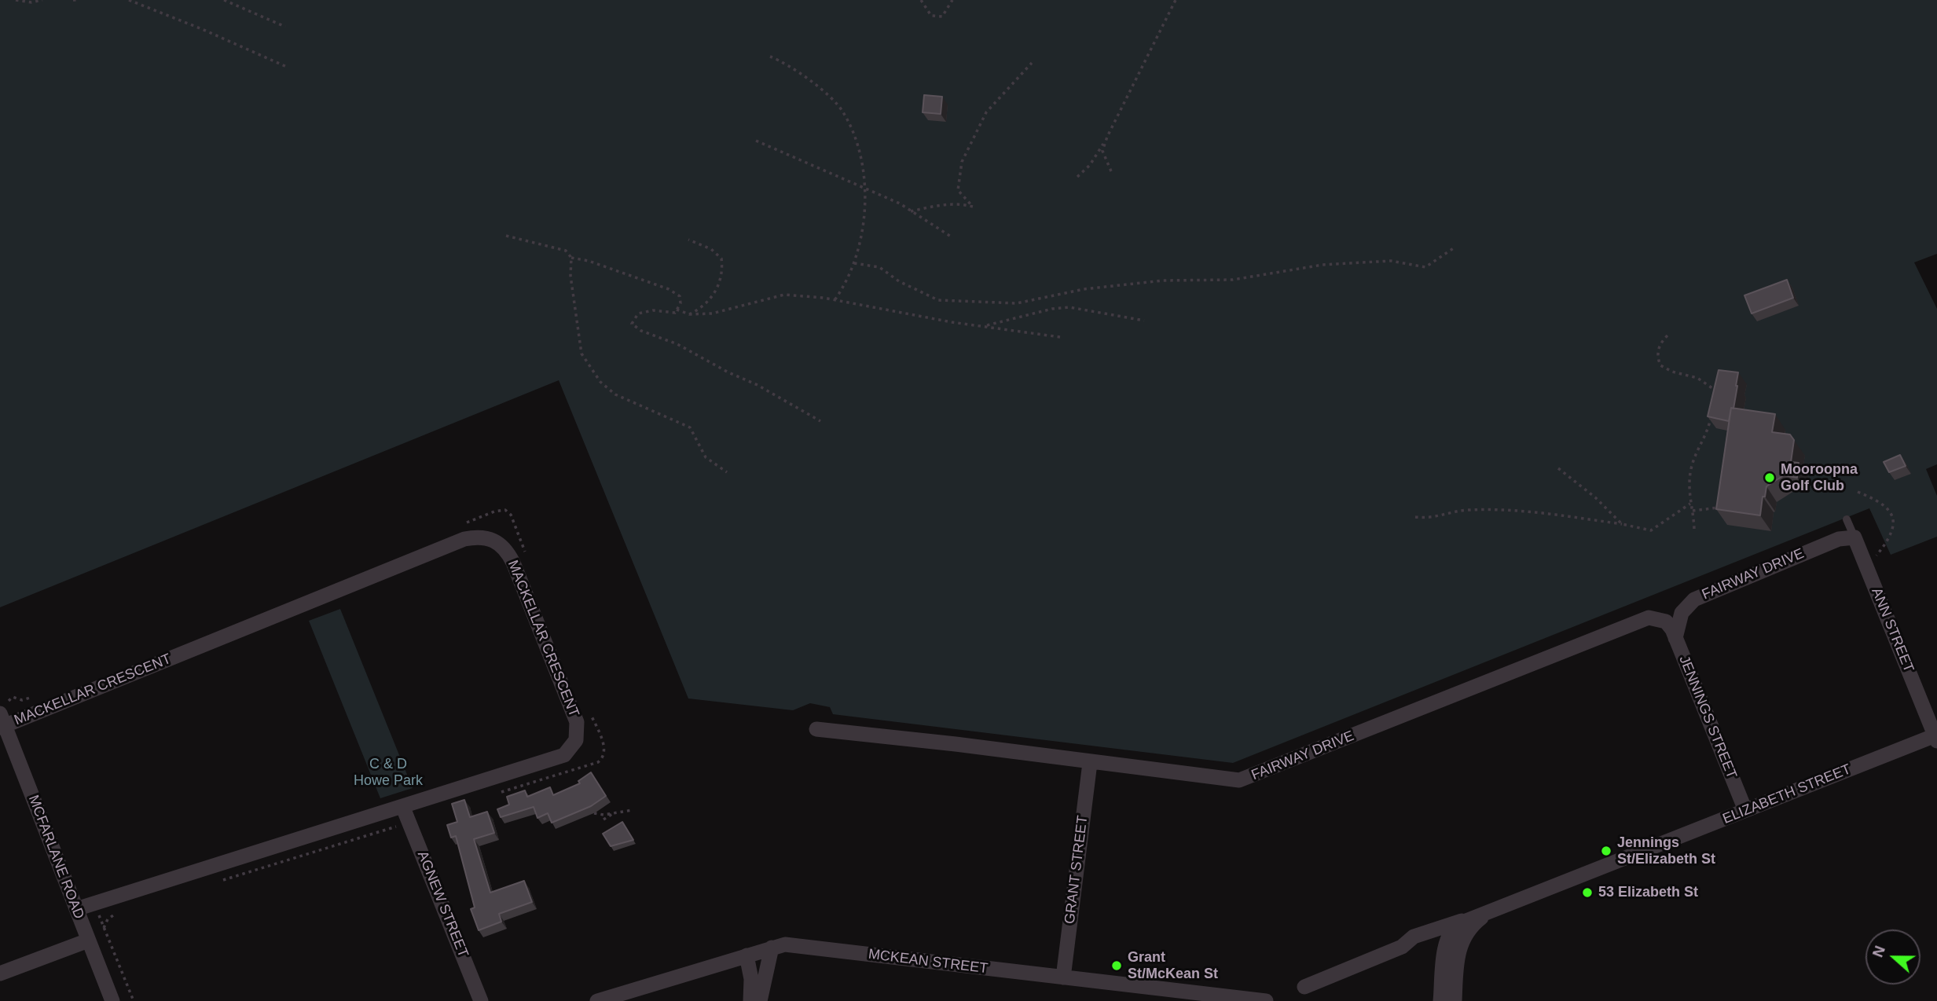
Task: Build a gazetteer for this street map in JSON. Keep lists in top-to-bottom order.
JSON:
{
  "streets": {
    "street": [
      "FAIRWAY DRIVE",
      "ANN STREET",
      "MACKELLAR CRESCENT",
      "JENNINGS STREET",
      "ELIZABETH STREET",
      "MCFARLANE ROAD",
      "GRANT STREET",
      "AGNEW STREET",
      "MCKEAN STREET"
    ]
  },
  "crossings": [
    ["FAIRWAY DRIVE", "ANN STREET"],
    ["FAIRWAY DRIVE", "JENNINGS STREET"],
    ["FAIRWAY DRIVE", "GRANT STREET"],
    ["ANN STREET", "ELIZABETH STREET"],
    ["MACKELLAR CRESCENT", "MCFARLANE ROAD"],
    ["MACKELLAR CRESCENT", "AGNEW STREET"],
    ["JENNINGS STREET", "ELIZABETH STREET"],
    ["GRANT STREET", "MCKEAN STREET"]
  ],
  "parks": ["C & D Howe Park"],
  "places": [
    "Mooroopna Golf Club",
    "Jennings St/Elizabeth St",
    "53 Elizabeth St",
    "Grant St/McKean St"
  ],
  "north": "left"
}
